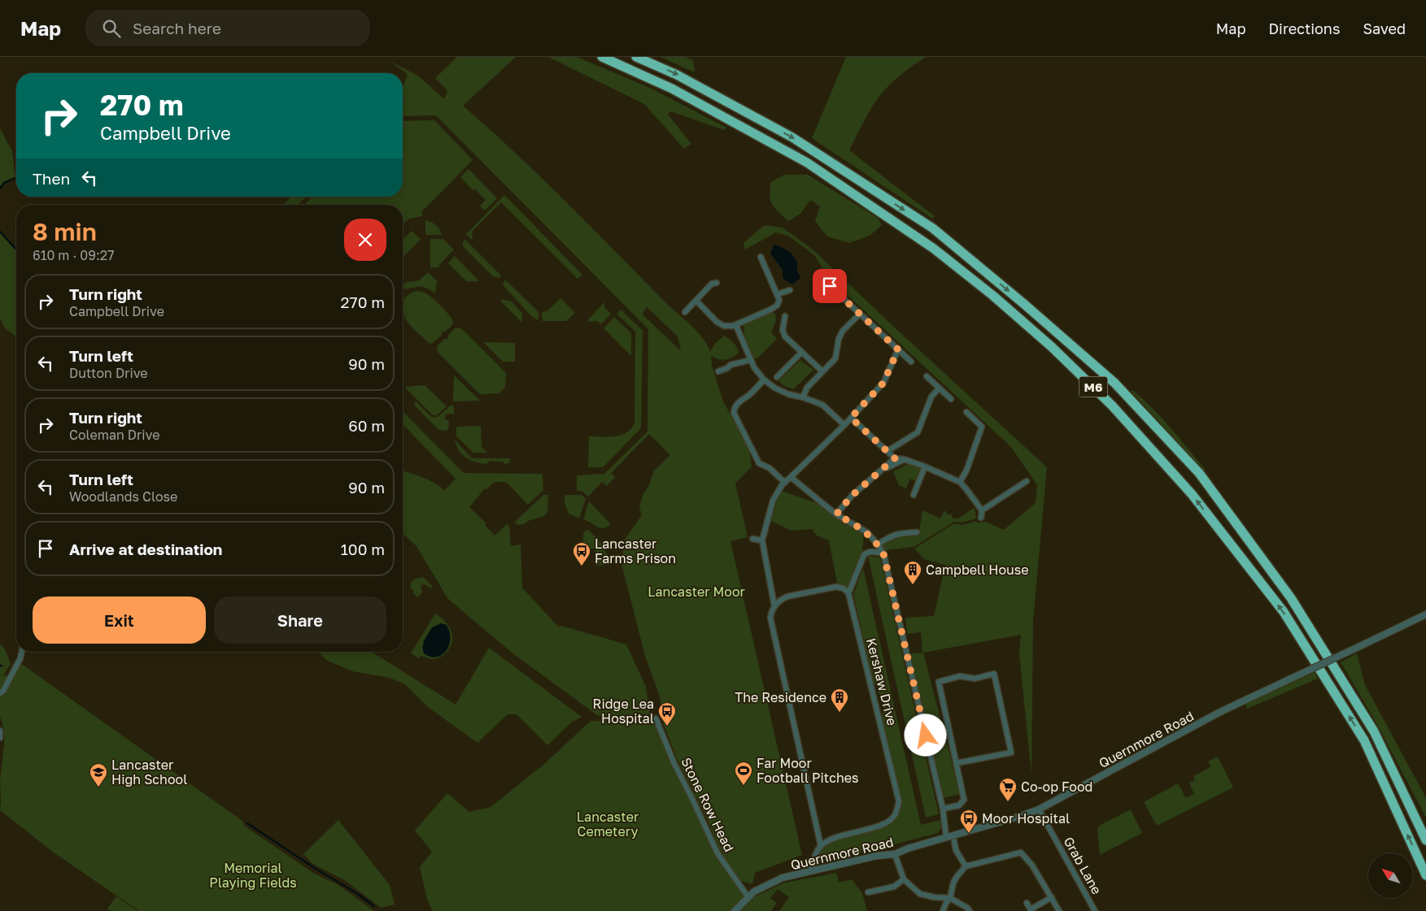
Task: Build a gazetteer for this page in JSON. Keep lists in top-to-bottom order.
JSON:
{
  "streets": {
    "highway": ["M6"],
    "street": [
      "Kershaw Drive",
      "Quernmore Road",
      "Stone Row Head",
      "Grab Lane"
    ]
  },
  "crossings": [
    ["Quernmore Road", "Stone Row Head"],
    ["Quernmore Road", "Grab Lane"]
  ],
  "parks": ["Lancaster Moor", "Lancaster Cemetery", "Memorial Playing Fields"],
  "places": {
    "bus stop": ["Lancaster Farms Prison", "Ridge Lea Hospital", "Moor Hospital"],
    "building": ["Campbell House", "The Residence"],
    "sports": ["Far Moor Football Pitches"],
    "school or university": ["Lancaster High School"],
    "supermarket": ["Co-op Food"]
  },
  "north": "top left",
  "page": {
    "header": "Map",
    "search": "Search here",
    "nav": ["Map", "Directions", "Saved"],
    "turn": ["270 m", "Campbell Drive"],
    "then": "Then",
    "heading": ["8 min", "610 m · 09:27"],
    "list": [
      {
        "name": "Turn right",
        "note": "Campbell Drive",
        "value": "270 m"
      },
      {
        "name": "Turn left",
        "note": "Dutton Drive",
        "value": "90 m"
      },
      {
        "name": "Turn right",
        "note": "Coleman Drive",
        "value": "60 m"
      },
      {
        "name": "Turn left",
        "note": "Woodlands Close",
        "value": "90 m"
      },
      {
        "name": "Arrive at destination",
        "value": "100 m"
      }
    ],
    "buttons": ["Exit", "Share"]
  }
}
